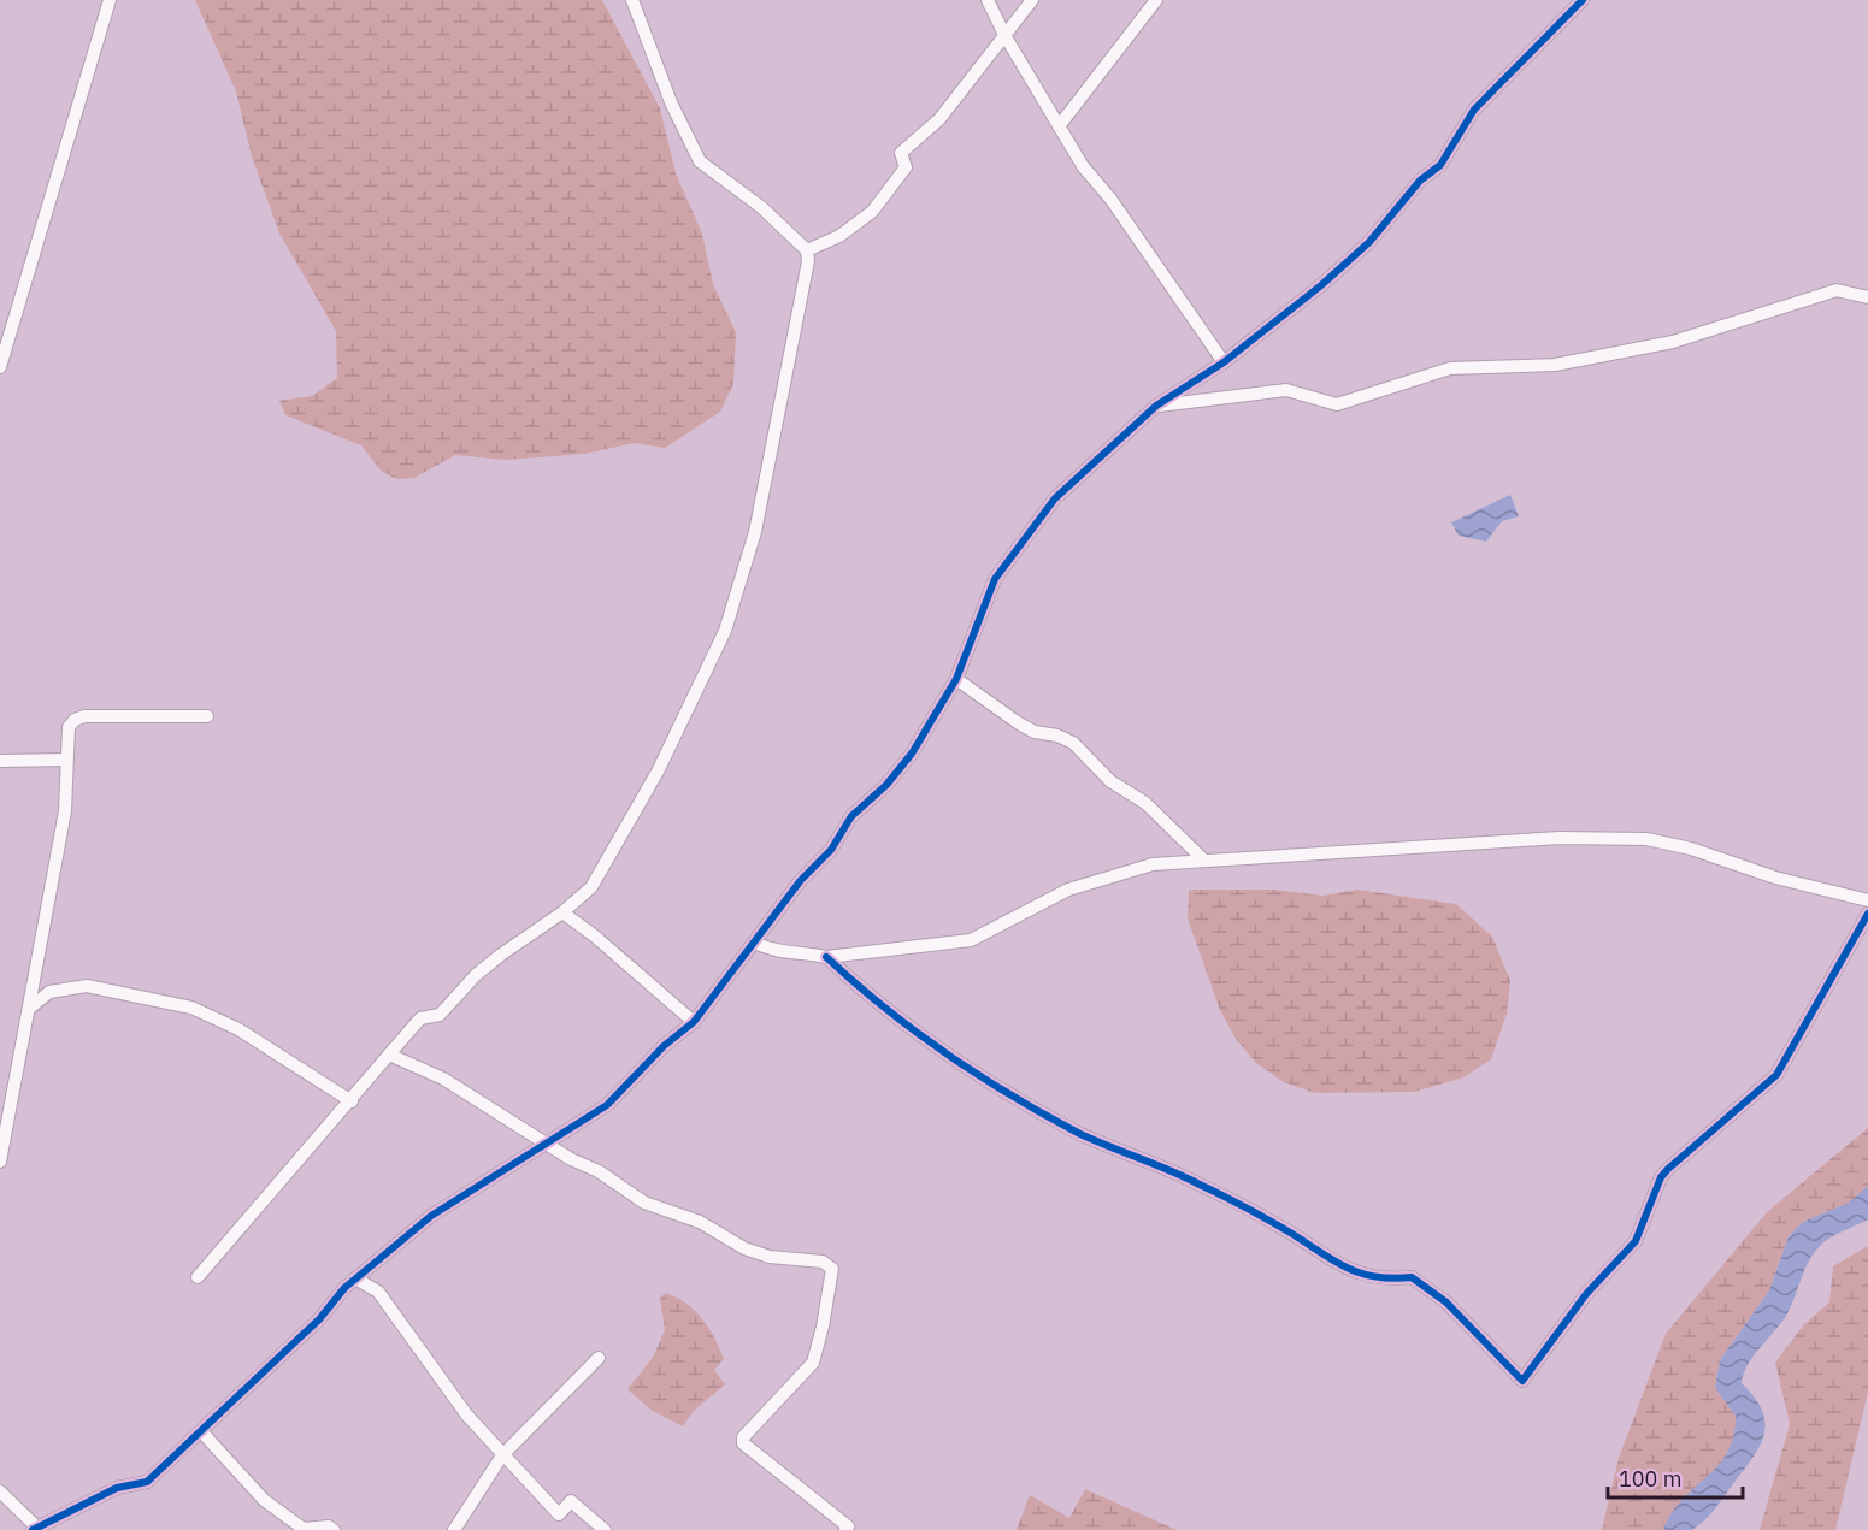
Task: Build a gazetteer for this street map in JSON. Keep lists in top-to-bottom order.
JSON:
{
  "scale_bar": "100 m"
}
